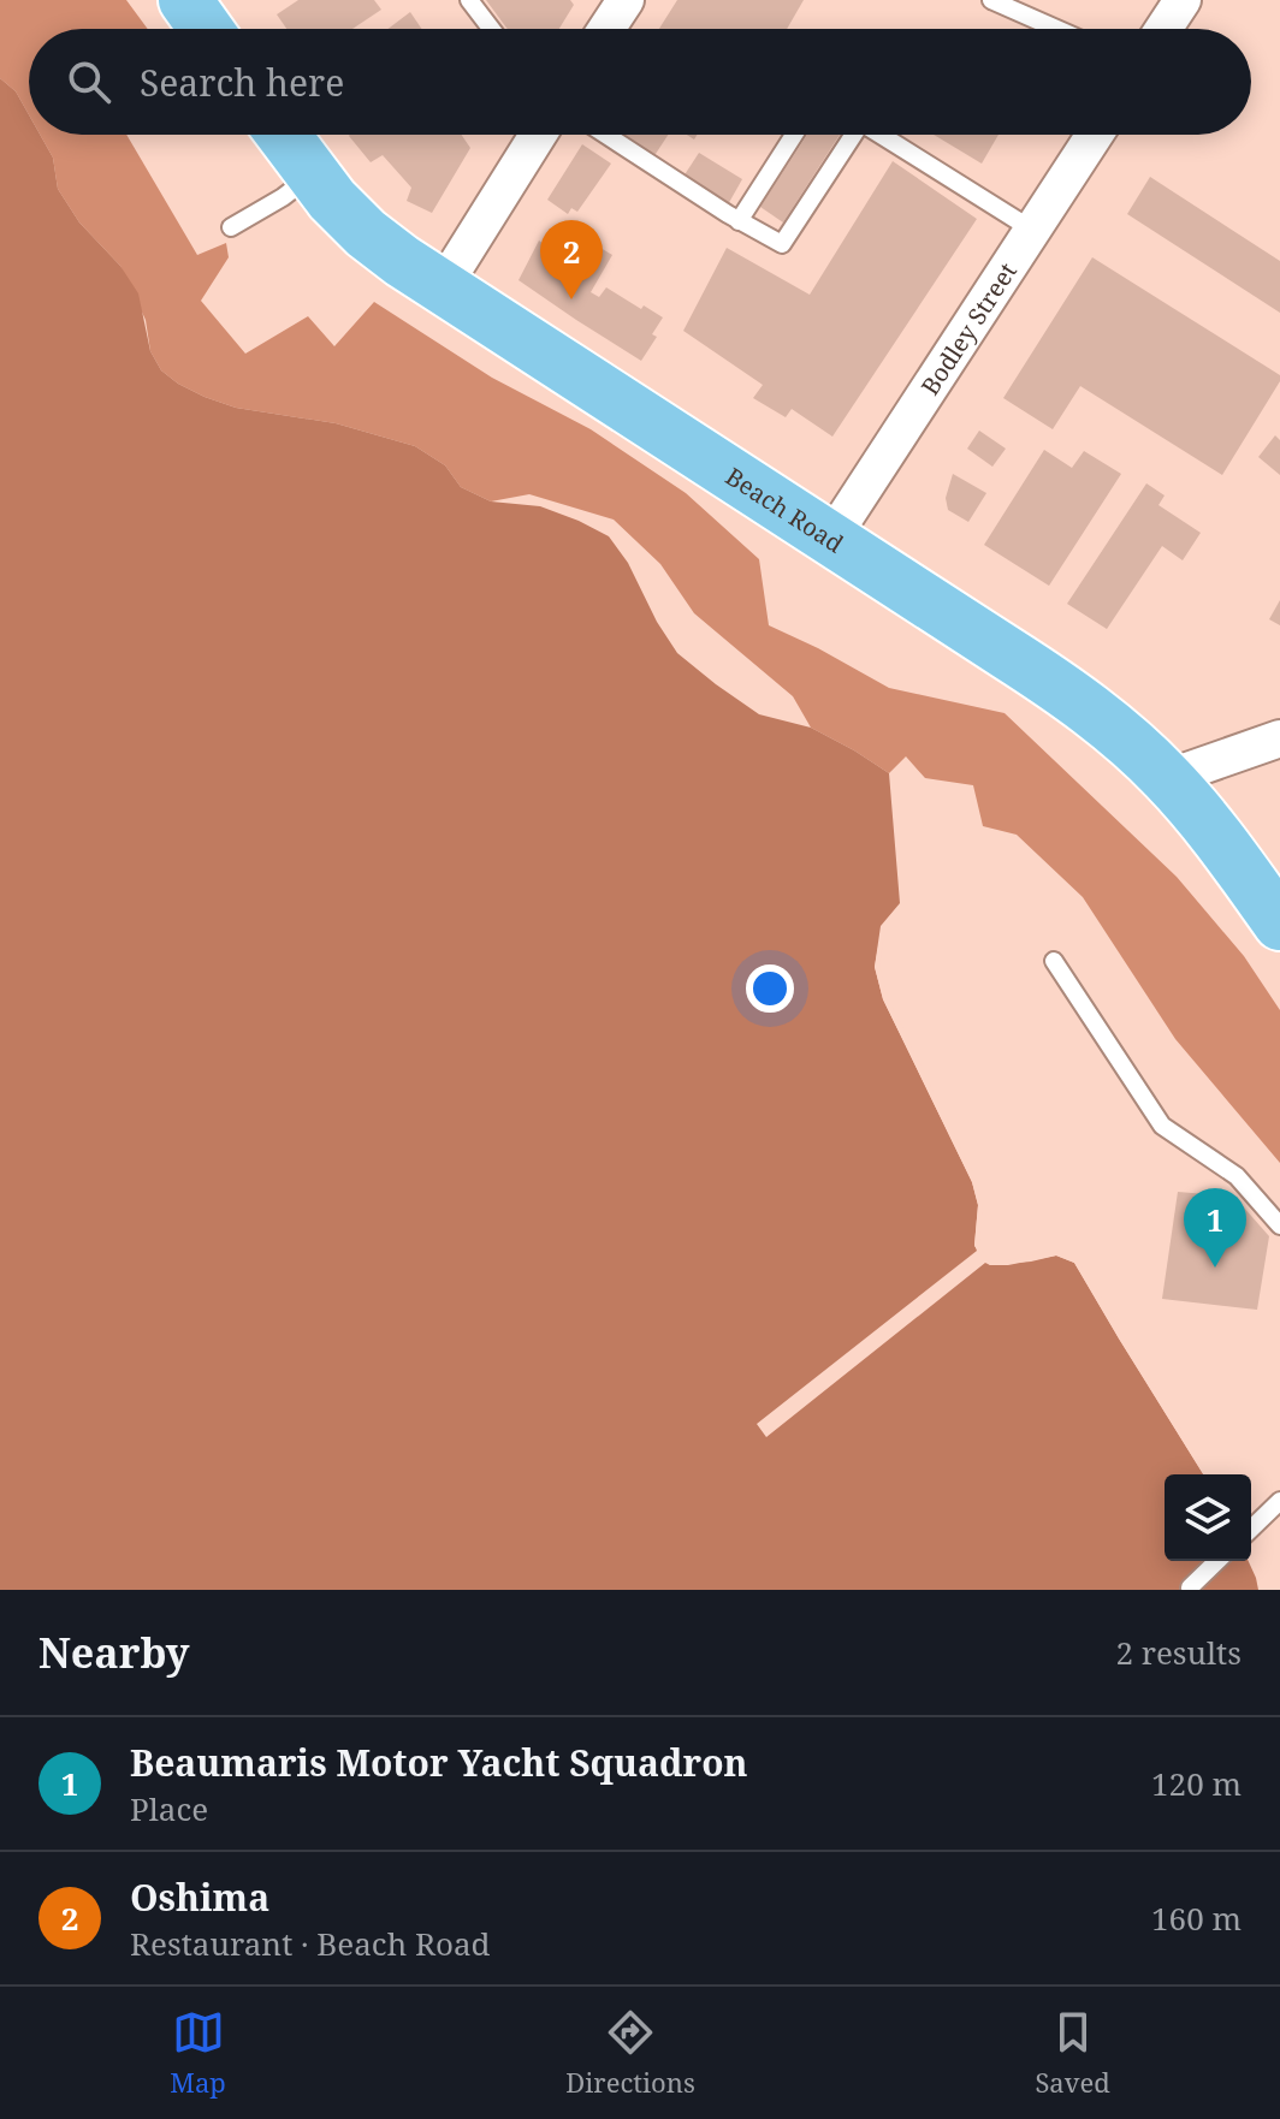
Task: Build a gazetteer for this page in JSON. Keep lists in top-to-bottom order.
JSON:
{
  "streets": {
    "main road": ["Beach Road"],
    "street": ["Bodley Street"]
  },
  "crossings": [
    ["Bodley Street", "Beach Road"]
  ],
  "page": {
    "search": "Search here",
    "pins": ["2", "1"],
    "heading": ["Nearby", "2 results"],
    "list": [
      {
        "mark": "1",
        "name": "Beaumaris Motor Yacht Squadron",
        "note": "Place",
        "value": "120 m"
      },
      {
        "mark": "2",
        "name": "Oshima",
        "note": "Restaurant · Beach Road",
        "value": "160 m"
      }
    ],
    "nav": ["Map", "Directions", "Saved"]
  }
}
